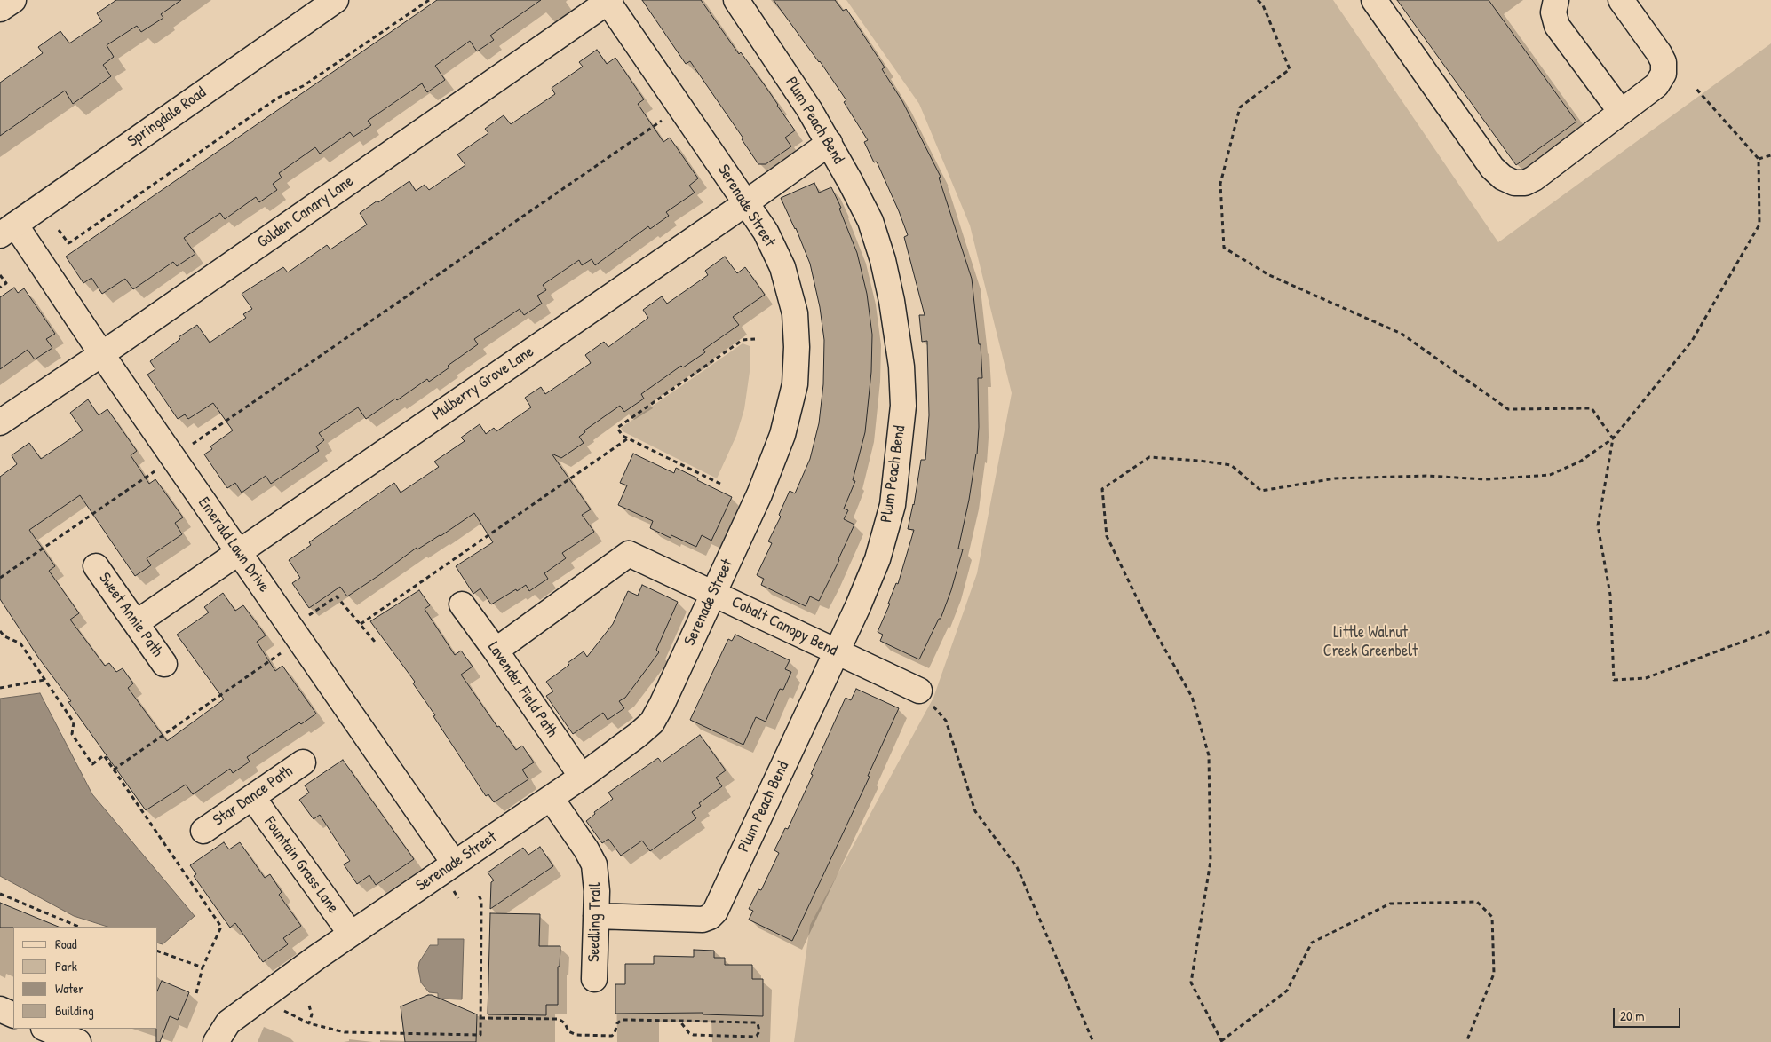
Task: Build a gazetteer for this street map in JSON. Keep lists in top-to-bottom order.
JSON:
{
  "streets": {
    "street": [
      "Springdale Road",
      "Plum Peach Bend",
      "Serenade Street",
      "Golden Canary Lane",
      "Mulberry Grove Lane",
      "Emerald Lawn Drive",
      "Sweet Annie Path",
      "Cobalt Canopy Bend",
      "Lavender Field Path",
      "Star Dance Path",
      "Fountain Grass Lane",
      "Seedling Trail"
    ]
  },
  "crossings": [
    ["Springdale Road", "Emerald Lawn Drive"],
    ["Plum Peach Bend", "Mulberry Grove Lane"],
    ["Plum Peach Bend", "Cobalt Canopy Bend"],
    ["Plum Peach Bend", "Seedling Trail"],
    ["Serenade Street", "Golden Canary Lane"],
    ["Serenade Street", "Mulberry Grove Lane"],
    ["Serenade Street", "Emerald Lawn Drive"],
    ["Serenade Street", "Cobalt Canopy Bend"],
    ["Serenade Street", "Lavender Field Path"],
    ["Serenade Street", "Fountain Grass Lane"],
    ["Serenade Street", "Seedling Trail"],
    ["Golden Canary Lane", "Emerald Lawn Drive"],
    ["Mulberry Grove Lane", "Emerald Lawn Drive"],
    ["Mulberry Grove Lane", "Sweet Annie Path"],
    ["Cobalt Canopy Bend", "Lavender Field Path"],
    ["Star Dance Path", "Fountain Grass Lane"]
  ],
  "parks": ["Little Walnut Creek Greenbelt"],
  "legend": [
    "Road",
    "Park",
    "Water",
    "Building"
  ],
  "scale_bar": "20 m"
}
